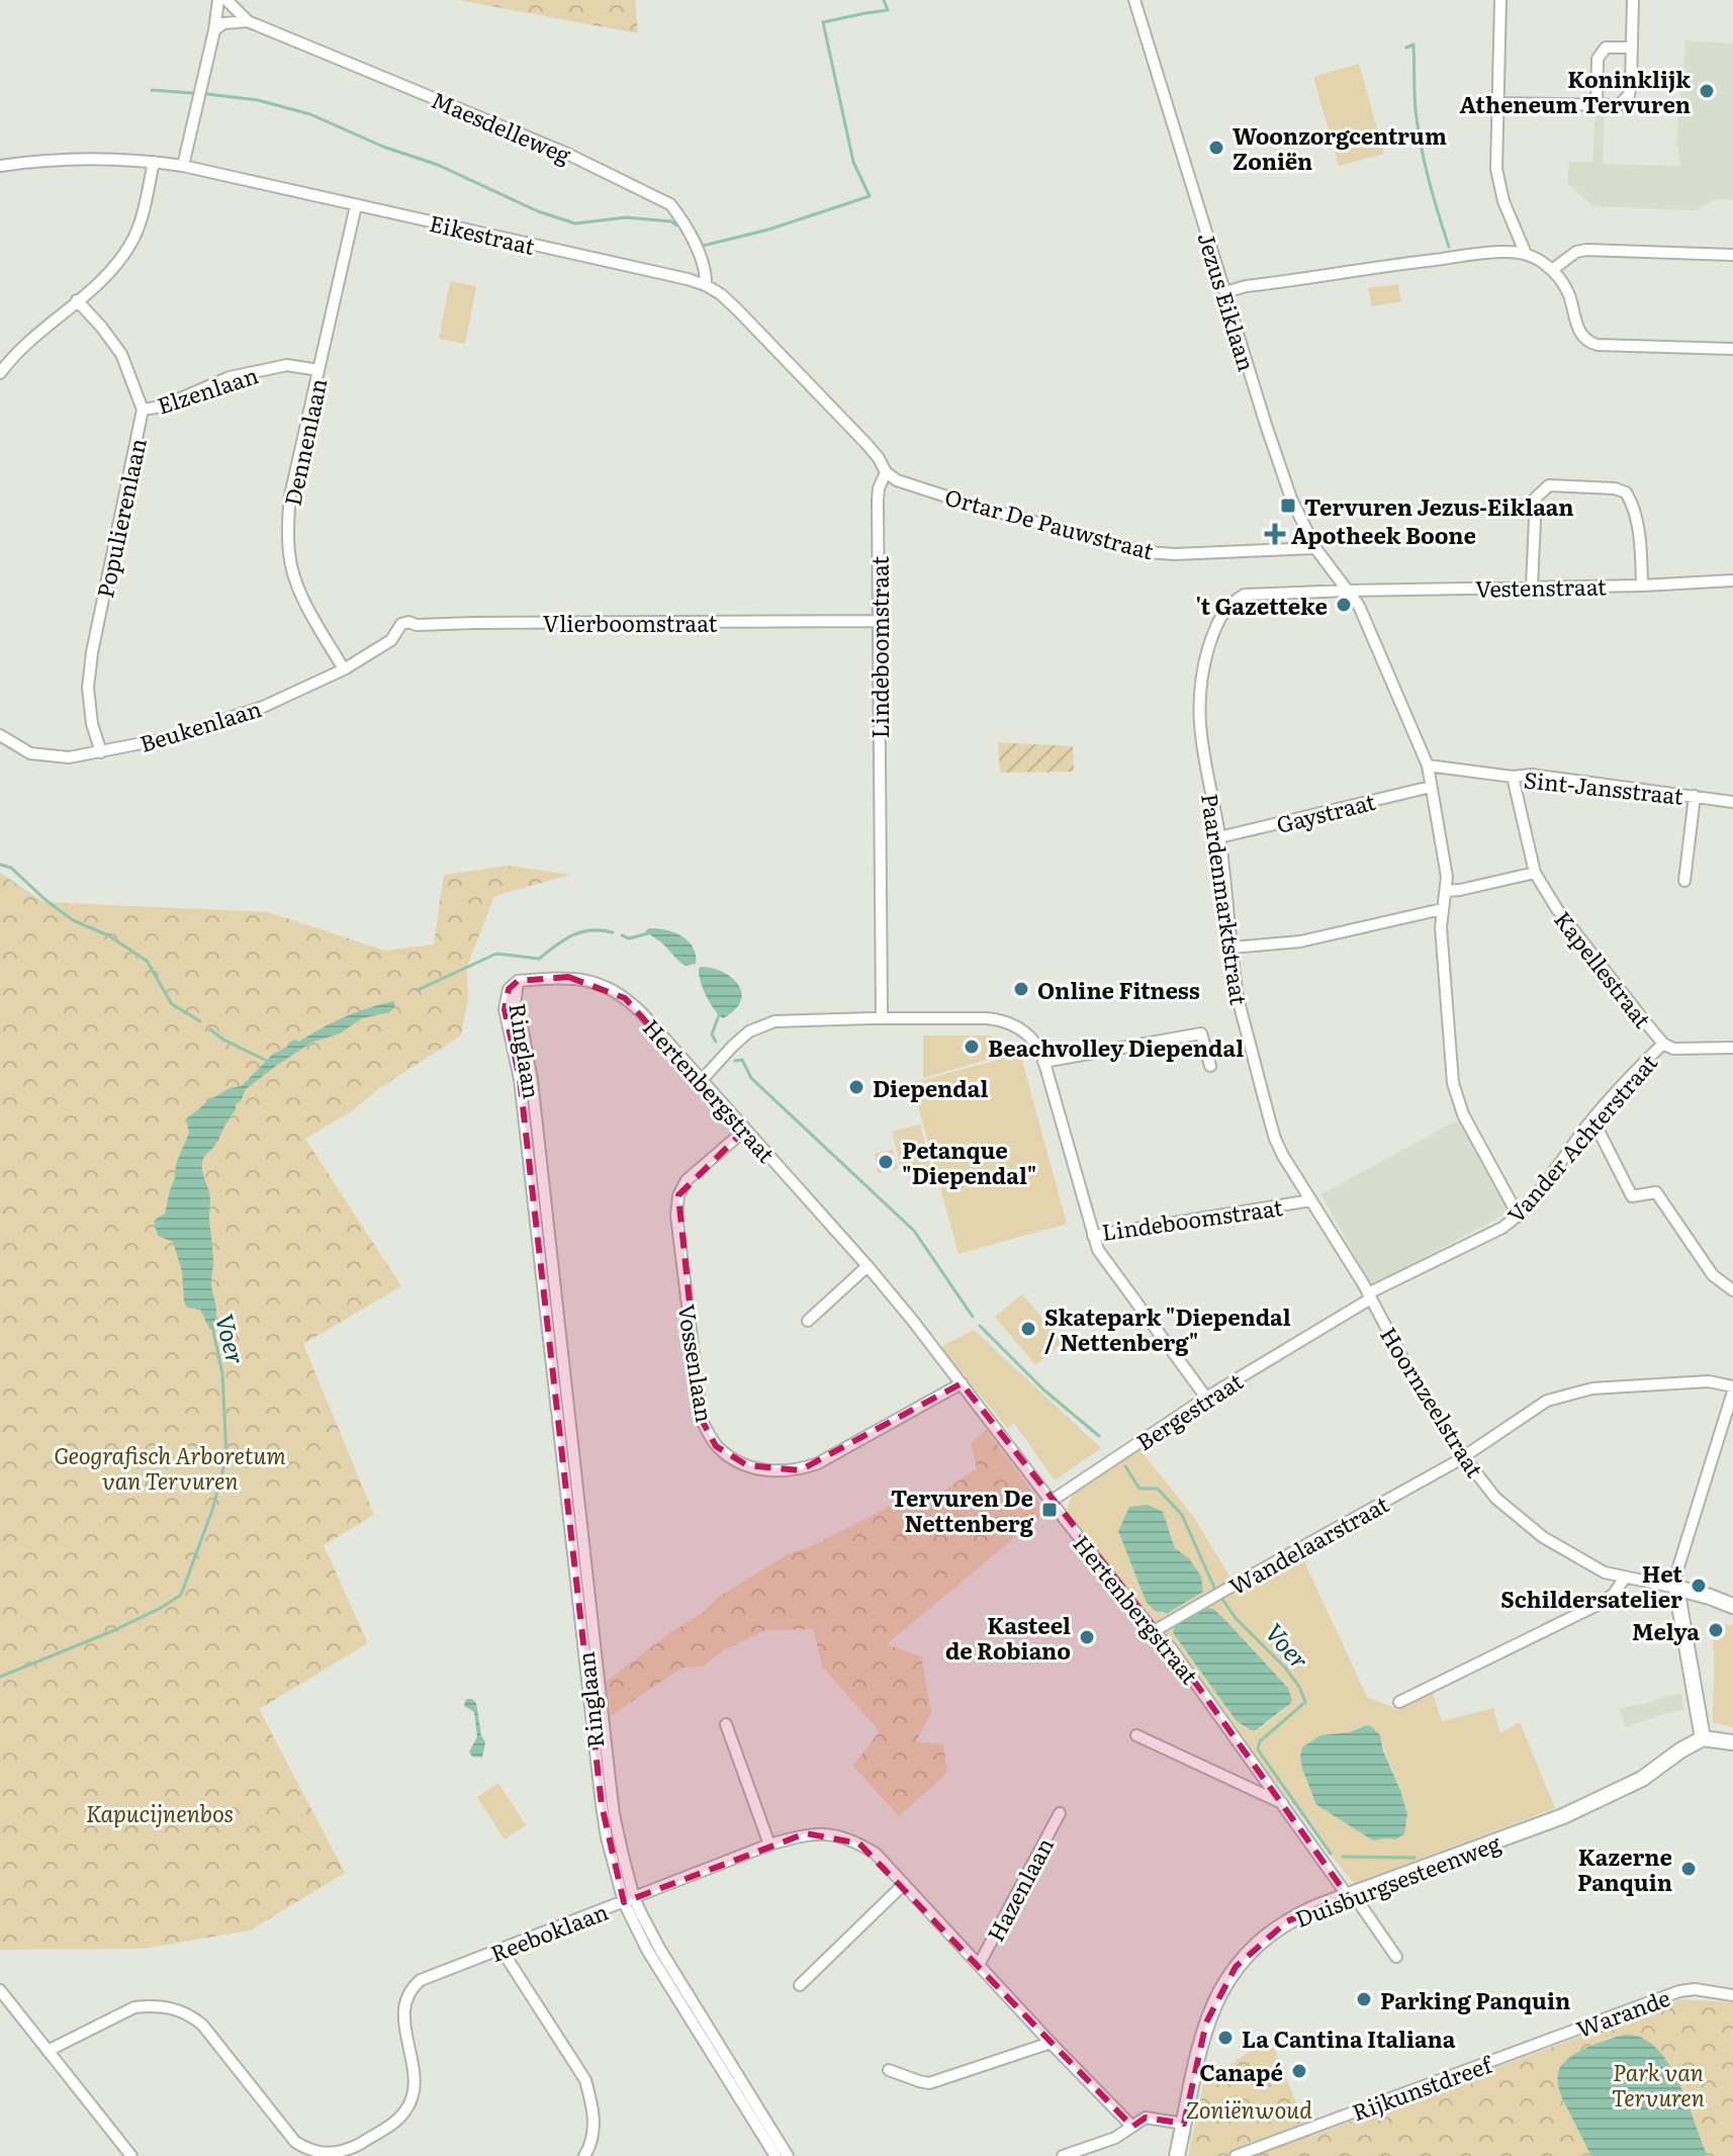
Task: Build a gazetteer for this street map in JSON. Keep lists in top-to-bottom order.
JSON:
{
  "streets": {
    "street": [
      "Maesdelleweg",
      "Eikestraat",
      "Jezus Eiklaan",
      "Elzenlaan",
      "Dennenlaan",
      "Populierenlaan",
      "Ortar De Pauwstraat",
      "Vestenstraat",
      "Vlierboomstraat",
      "Lindeboomstraat",
      "Beukenlaan",
      "Sint-Jansstraat",
      "Gaystraat",
      "Paardenmarktstraat",
      "Kapellestraat",
      "Ringlaan",
      "Hertenbergstraat",
      "Vander Achterstraat",
      "Vossenlaan",
      "Hoornzeelstraat",
      "Bergestraat",
      "Wandelaarstraat",
      "Duisburgsesteenweg",
      "Hazenlaan",
      "Reeboklaan",
      "Warande",
      "Rijkunstdreef"
    ]
  },
  "crossings": [
    ["Maesdelleweg", "Eikestraat"],
    ["Eikestraat", "Dennenlaan"],
    ["Eikestraat", "Ortar De Pauwstraat"],
    ["Eikestraat", "Lindeboomstraat"],
    ["Jezus Eiklaan", "Ortar De Pauwstraat"],
    ["Jezus Eiklaan", "Vestenstraat"],
    ["Jezus Eiklaan", "Paardenmarktstraat"],
    ["Elzenlaan", "Dennenlaan"],
    ["Elzenlaan", "Populierenlaan"],
    ["Dennenlaan", "Beukenlaan"],
    ["Populierenlaan", "Beukenlaan"],
    ["Ortar De Pauwstraat", "Lindeboomstraat"],
    ["Vestenstraat", "Paardenmarktstraat"],
    ["Vlierboomstraat", "Lindeboomstraat"],
    ["Vlierboomstraat", "Beukenlaan"],
    ["Lindeboomstraat", "Paardenmarktstraat"],
    ["Lindeboomstraat", "Hertenbergstraat"],
    ["Sint-Jansstraat", "Kapellestraat"],
    ["Gaystraat", "Paardenmarktstraat"],
    ["Paardenmarktstraat", "Vander Achterstraat"],
    ["Paardenmarktstraat", "Hoornzeelstraat"],
    ["Paardenmarktstraat", "Bergestraat"],
    ["Kapellestraat", "Vander Achterstraat"],
    ["Ringlaan", "Hertenbergstraat"],
    ["Ringlaan", "Reeboklaan"],
    ["Hertenbergstraat", "Vossenlaan"],
    ["Hertenbergstraat", "Bergestraat"],
    ["Hertenbergstraat", "Wandelaarstraat"],
    ["Hertenbergstraat", "Duisburgsesteenweg"],
    ["Vander Achterstraat", "Hoornzeelstraat"],
    ["Vander Achterstraat", "Bergestraat"],
    ["Hoornzeelstraat", "Bergestraat"],
    ["Hoornzeelstraat", "Wandelaarstraat"],
    ["Hazenlaan", "Reeboklaan"],
    ["Warande", "Rijkunstdreef"]
  ],
  "water": ["Voer"],
  "parks": [
    "Geografisch Arboretum van Tervuren",
    "Kapucijnenbos",
    "Park van Tervuren",
    "Zoniënwoud"
  ],
  "places": {
    "other": [
      "Koninklijk Atheneum Tervuren",
      "Woonzorgcentrum Zoniën",
      "'t Gazetteke",
      "Online Fitness",
      "Beachvolley Diependal",
      "Diependal",
      "Petanque \"Diependal\"",
      "Skatepark \"Diependal / Nettenberg\"",
      "Het Schildersatelier",
      "Melya",
      "Kasteel de Robiano",
      "Kazerne Panquin",
      "Parking Panquin",
      "La Cantina Italiana",
      "Canapé"
    ],
    "transit": ["Tervuren Jezus-Eiklaan", "Tervuren De Nettenberg"],
    "health": ["Apotheek Boone"]
  }
}
